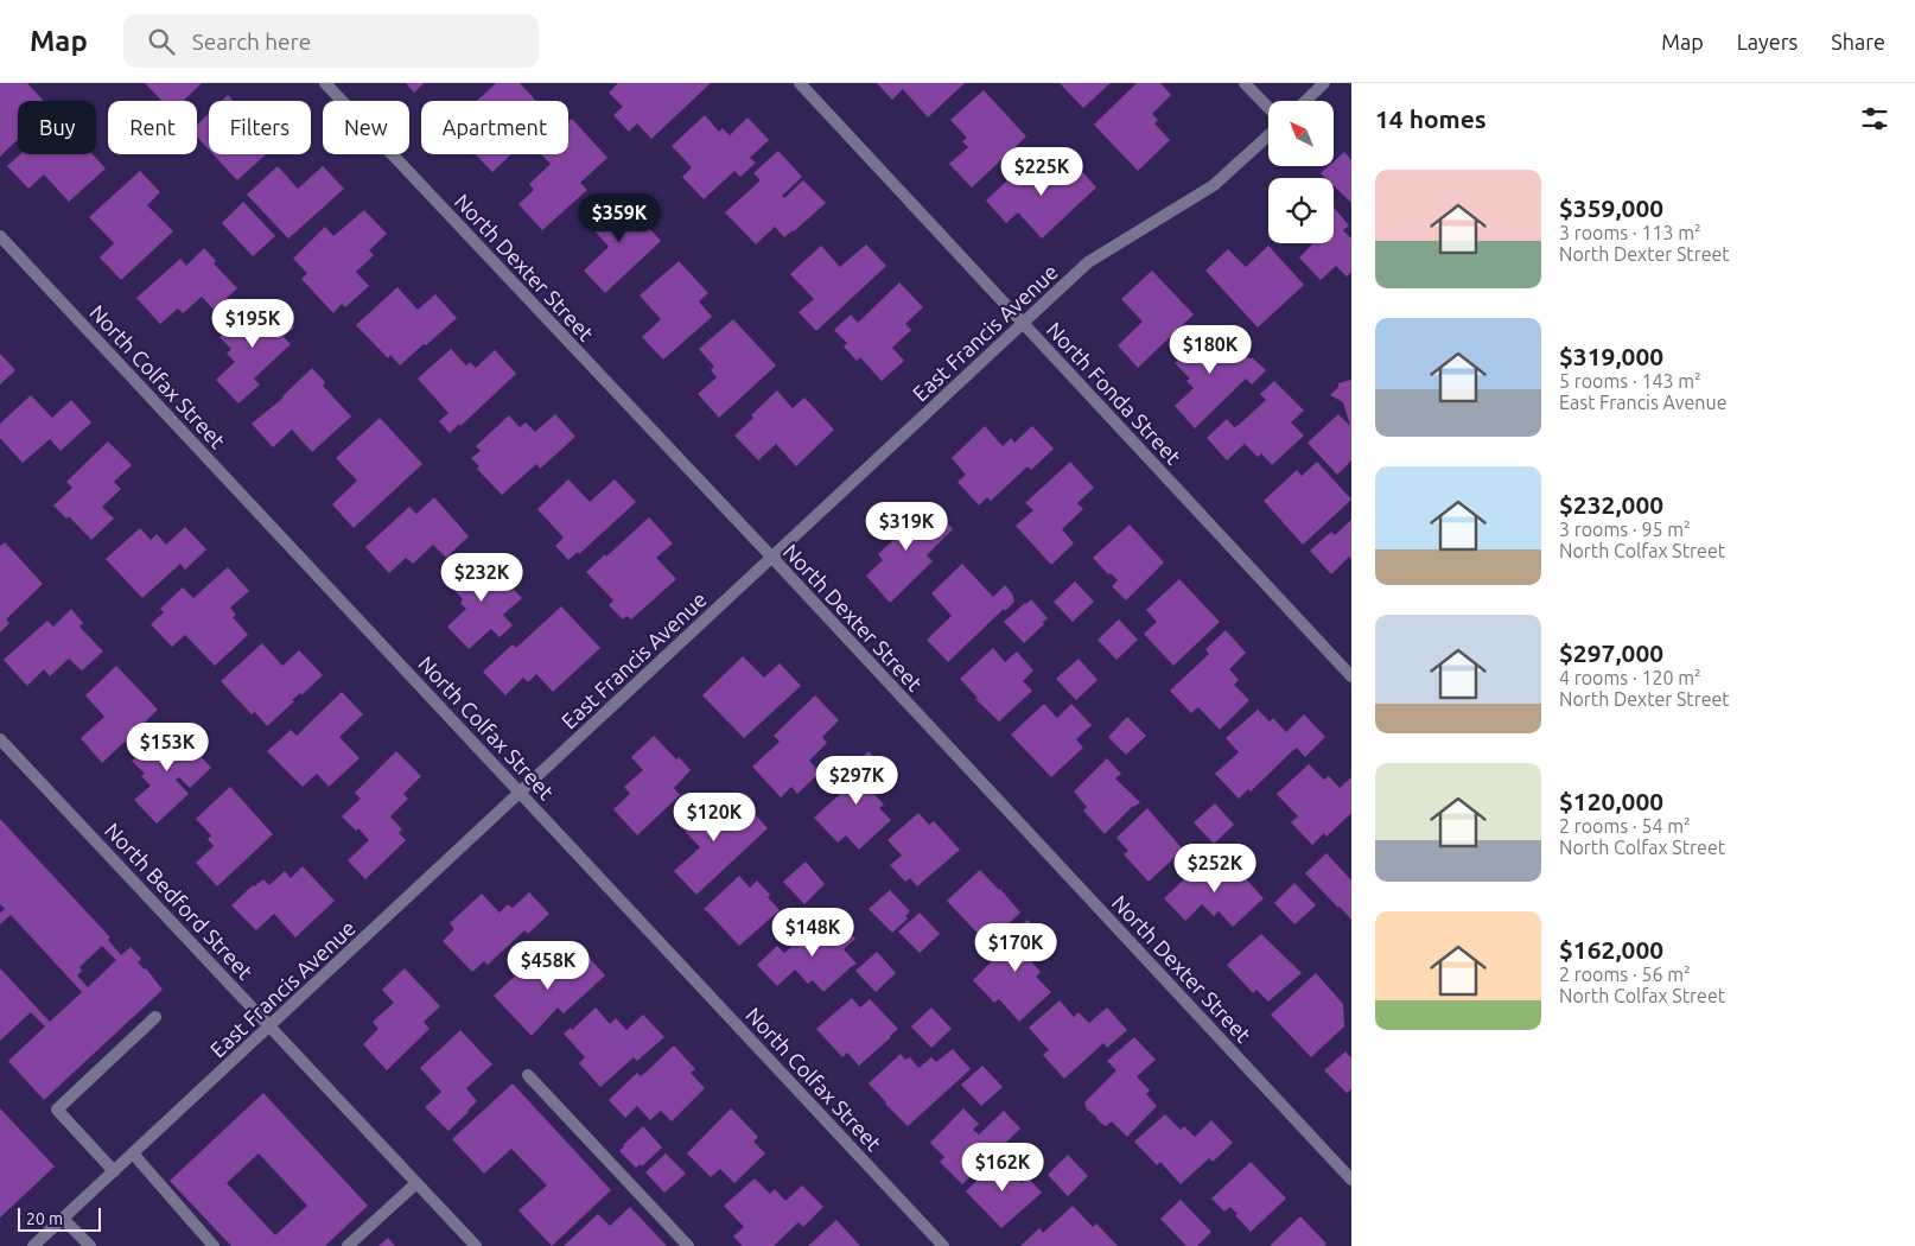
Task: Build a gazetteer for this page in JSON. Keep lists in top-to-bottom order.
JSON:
{
  "streets": {
    "street": [
      "North Dexter Street",
      "East Francis Avenue",
      "North Colfax Street",
      "North Fonda Street",
      "North Bedford Street"
    ]
  },
  "crossings": [
    ["North Dexter Street", "East Francis Avenue"],
    ["East Francis Avenue", "North Colfax Street"],
    ["East Francis Avenue", "North Fonda Street"],
    ["East Francis Avenue", "North Bedford Street"]
  ],
  "scale_bar": "20 m",
  "north": "top left",
  "page": {
    "header": "Map",
    "search": "Search here",
    "nav": ["Map", "Layers", "Share"],
    "heading": "14 homes",
    "chip": [
      "Buy",
      "Rent",
      "Filters",
      "New",
      "Apartment"
    ],
    "price": [
      "$225K",
      "$359K",
      "$195K",
      "$180K",
      "$319K",
      "$232K",
      "$153K",
      "$297K",
      "$120K",
      "$252K",
      "$148K",
      "$170K",
      "$458K",
      "$162K"
    ],
    "list": [
      {
        "name": "$359,000",
        "note": "3 rooms · 113 m² · North Dexter Street"
      },
      {
        "name": "$319,000",
        "note": "5 rooms · 143 m² · East Francis Avenue"
      },
      {
        "name": "$232,000",
        "note": "3 rooms · 95 m² · North Colfax Street"
      },
      {
        "name": "$297,000",
        "note": "4 rooms · 120 m² · North Dexter Street"
      },
      {
        "name": "$120,000",
        "note": "2 rooms · 54 m² · North Colfax Street"
      },
      {
        "name": "$162,000",
        "note": "2 rooms · 56 m² · North Colfax Street"
      }
    ],
    "scale": "20 m"
  }
}
